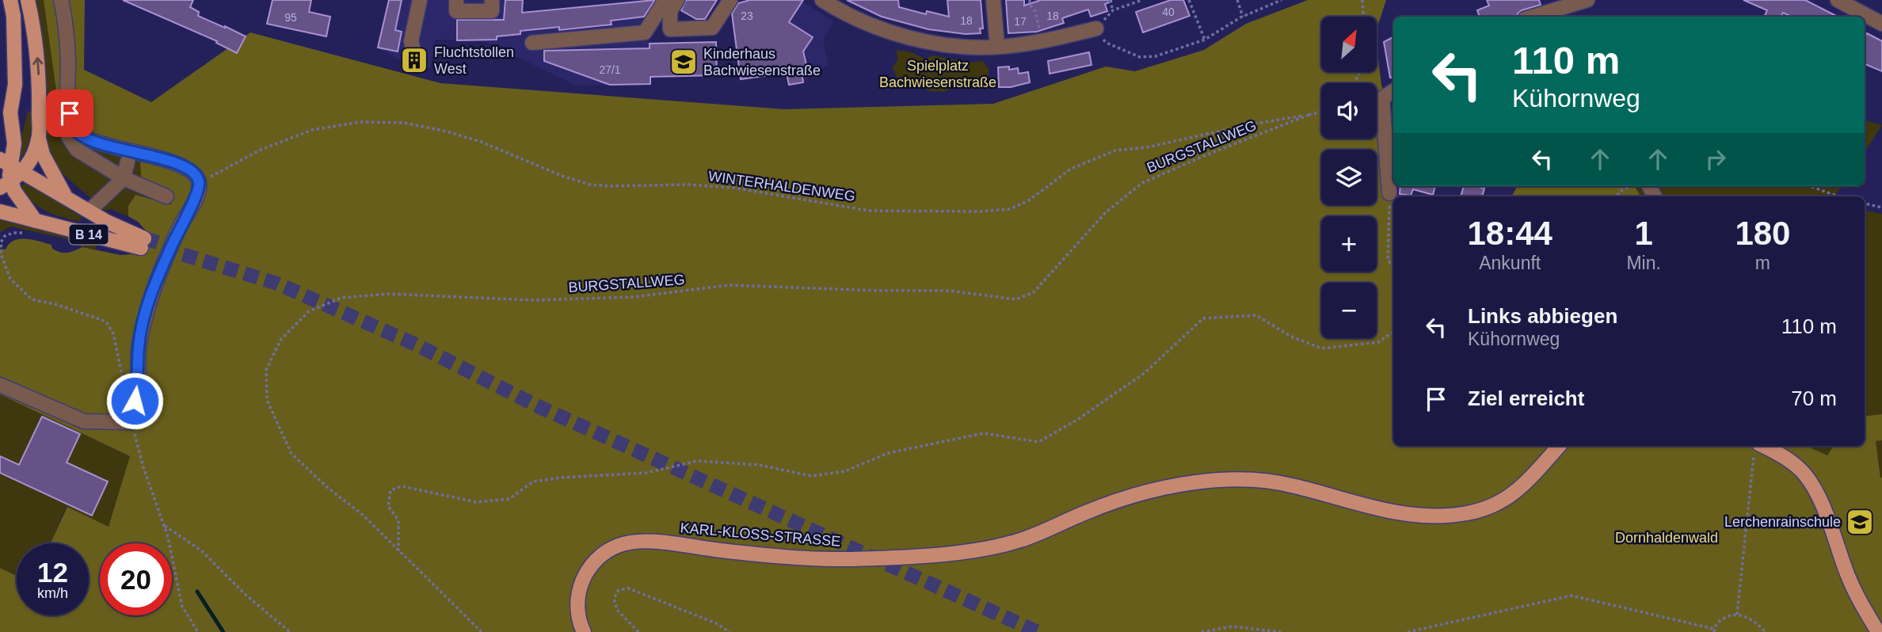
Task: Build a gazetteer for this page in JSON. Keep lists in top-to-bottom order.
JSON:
{
  "streets": {
    "main road": ["B 14", "KARL-KLOSS-STRASSE"],
    "path": ["BURGSTALLWEG", "WINTERHALDENWEG"]
  },
  "crossings": [
    ["BURGSTALLWEG", "WINTERHALDENWEG"]
  ],
  "parks": ["Spielplatz Bachwiesenstraße", "Dornhaldenwald"],
  "places": {
    "building": ["Fluchtstollen West"],
    "school or university": ["Kinderhaus Bachwiesenstraße", "Lerchenrainschule"]
  },
  "house_numbers": [
    "40",
    "23",
    "18",
    "95",
    "18",
    "17",
    "27/1"
  ],
  "north": "top right",
  "page": {
    "map_buttons": ["+", "−"],
    "turn": ["110 m", "Kühornweg"],
    "eta": [
      "18:44",
      "Ankunft",
      "1",
      "Min.",
      "180",
      "m"
    ],
    "list": [
      {
        "name": "Links abbiegen",
        "note": "Kühornweg",
        "value": "110 m"
      },
      {
        "name": "Ziel erreicht",
        "value": "70 m"
      }
    ],
    "speed": "12 km/h",
    "limit": "20"
  }
}
